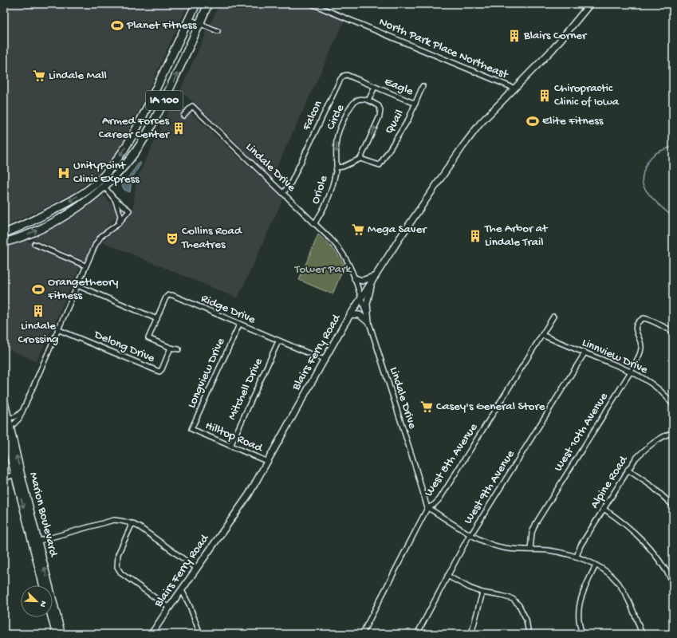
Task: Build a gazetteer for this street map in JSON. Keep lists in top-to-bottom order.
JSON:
{
  "streets": {
    "highway": ["IA 100"],
    "main road": ["Blairs Ferry Road", "Marion Boulevard"],
    "street": [
      "North Park Place Northeast",
      "Eagle",
      "Falcon",
      "Circle",
      "Quail",
      "Lindale Drive",
      "Oriole",
      "Ridge Drive",
      "Delong Drive",
      "Linnview Drive",
      "Longview Drive",
      "Mitchell Drive",
      "West 10th Avenue",
      "Hilltop Road",
      "West 8th Avenue",
      "Alpine Road",
      "West 9th Avenue"
    ]
  },
  "crossings": [
    ["North Park Place Northeast", "Blairs Ferry Road"],
    ["Eagle", "Falcon"],
    ["Eagle", "Quail"],
    ["Falcon", "Lindale Drive"],
    ["Circle", "Oriole"],
    ["Quail", "Oriole"],
    ["Lindale Drive", "Oriole"],
    ["Lindale Drive", "Blairs Ferry Road"],
    ["Lindale Drive", "West 8th Avenue"],
    ["Ridge Drive", "Delong Drive"],
    ["Ridge Drive", "Blairs Ferry Road"],
    ["Ridge Drive", "Longview Drive"],
    ["Ridge Drive", "Mitchell Drive"],
    ["Blairs Ferry Road", "Hilltop Road"],
    ["Linnview Drive", "West 10th Avenue"],
    ["Linnview Drive", "West 8th Avenue"],
    ["Linnview Drive", "West 9th Avenue"],
    ["Longview Drive", "Hilltop Road"],
    ["Mitchell Drive", "Hilltop Road"]
  ],
  "one_way": ["Circle"],
  "parks": ["Tower Park"],
  "places": {
    "sports": ["Planet Fitness", "Elite Fitness", "Orangetheory Fitness"],
    "building": [
      "Blairs Corner",
      "Chiropractic Clinic of Iowa",
      "Armed Forces Career Center",
      "The Arbor at Lindale Trail",
      "Lindale Crossing"
    ],
    "supermarket": ["Lindale Mall", "Mega Saver", "Casey's General Store"],
    "hospital": ["UnityPoint Clinic Express"],
    "theatre": ["Collins Road Theatres"]
  },
  "north": "bottom right"
}
